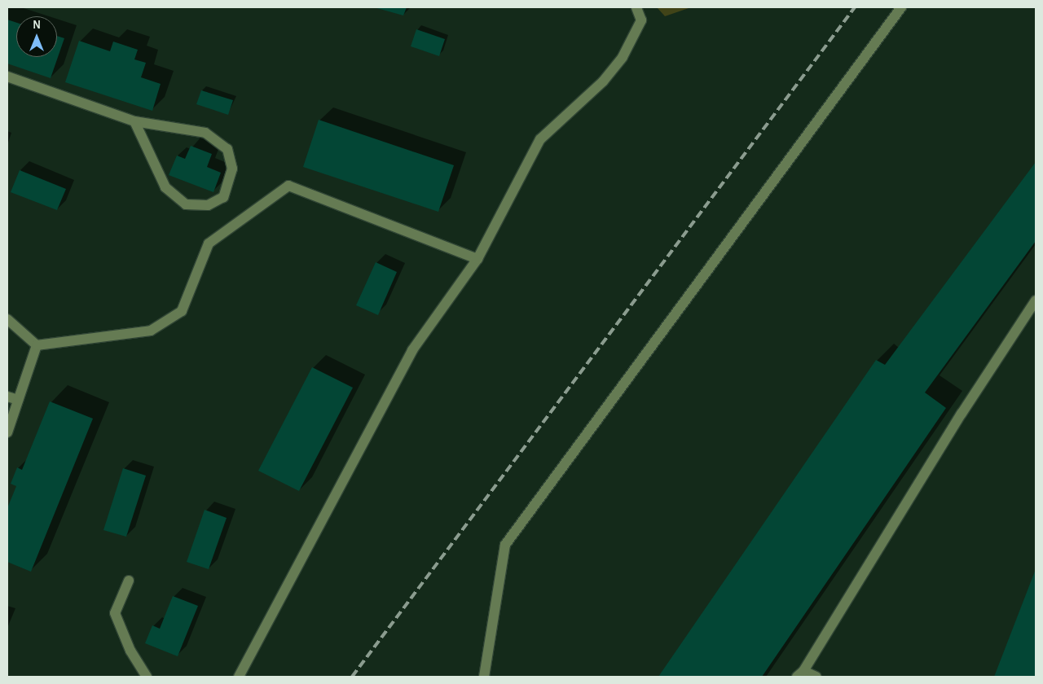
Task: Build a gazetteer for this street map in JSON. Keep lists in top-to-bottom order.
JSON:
{
  "north": "top"
}
